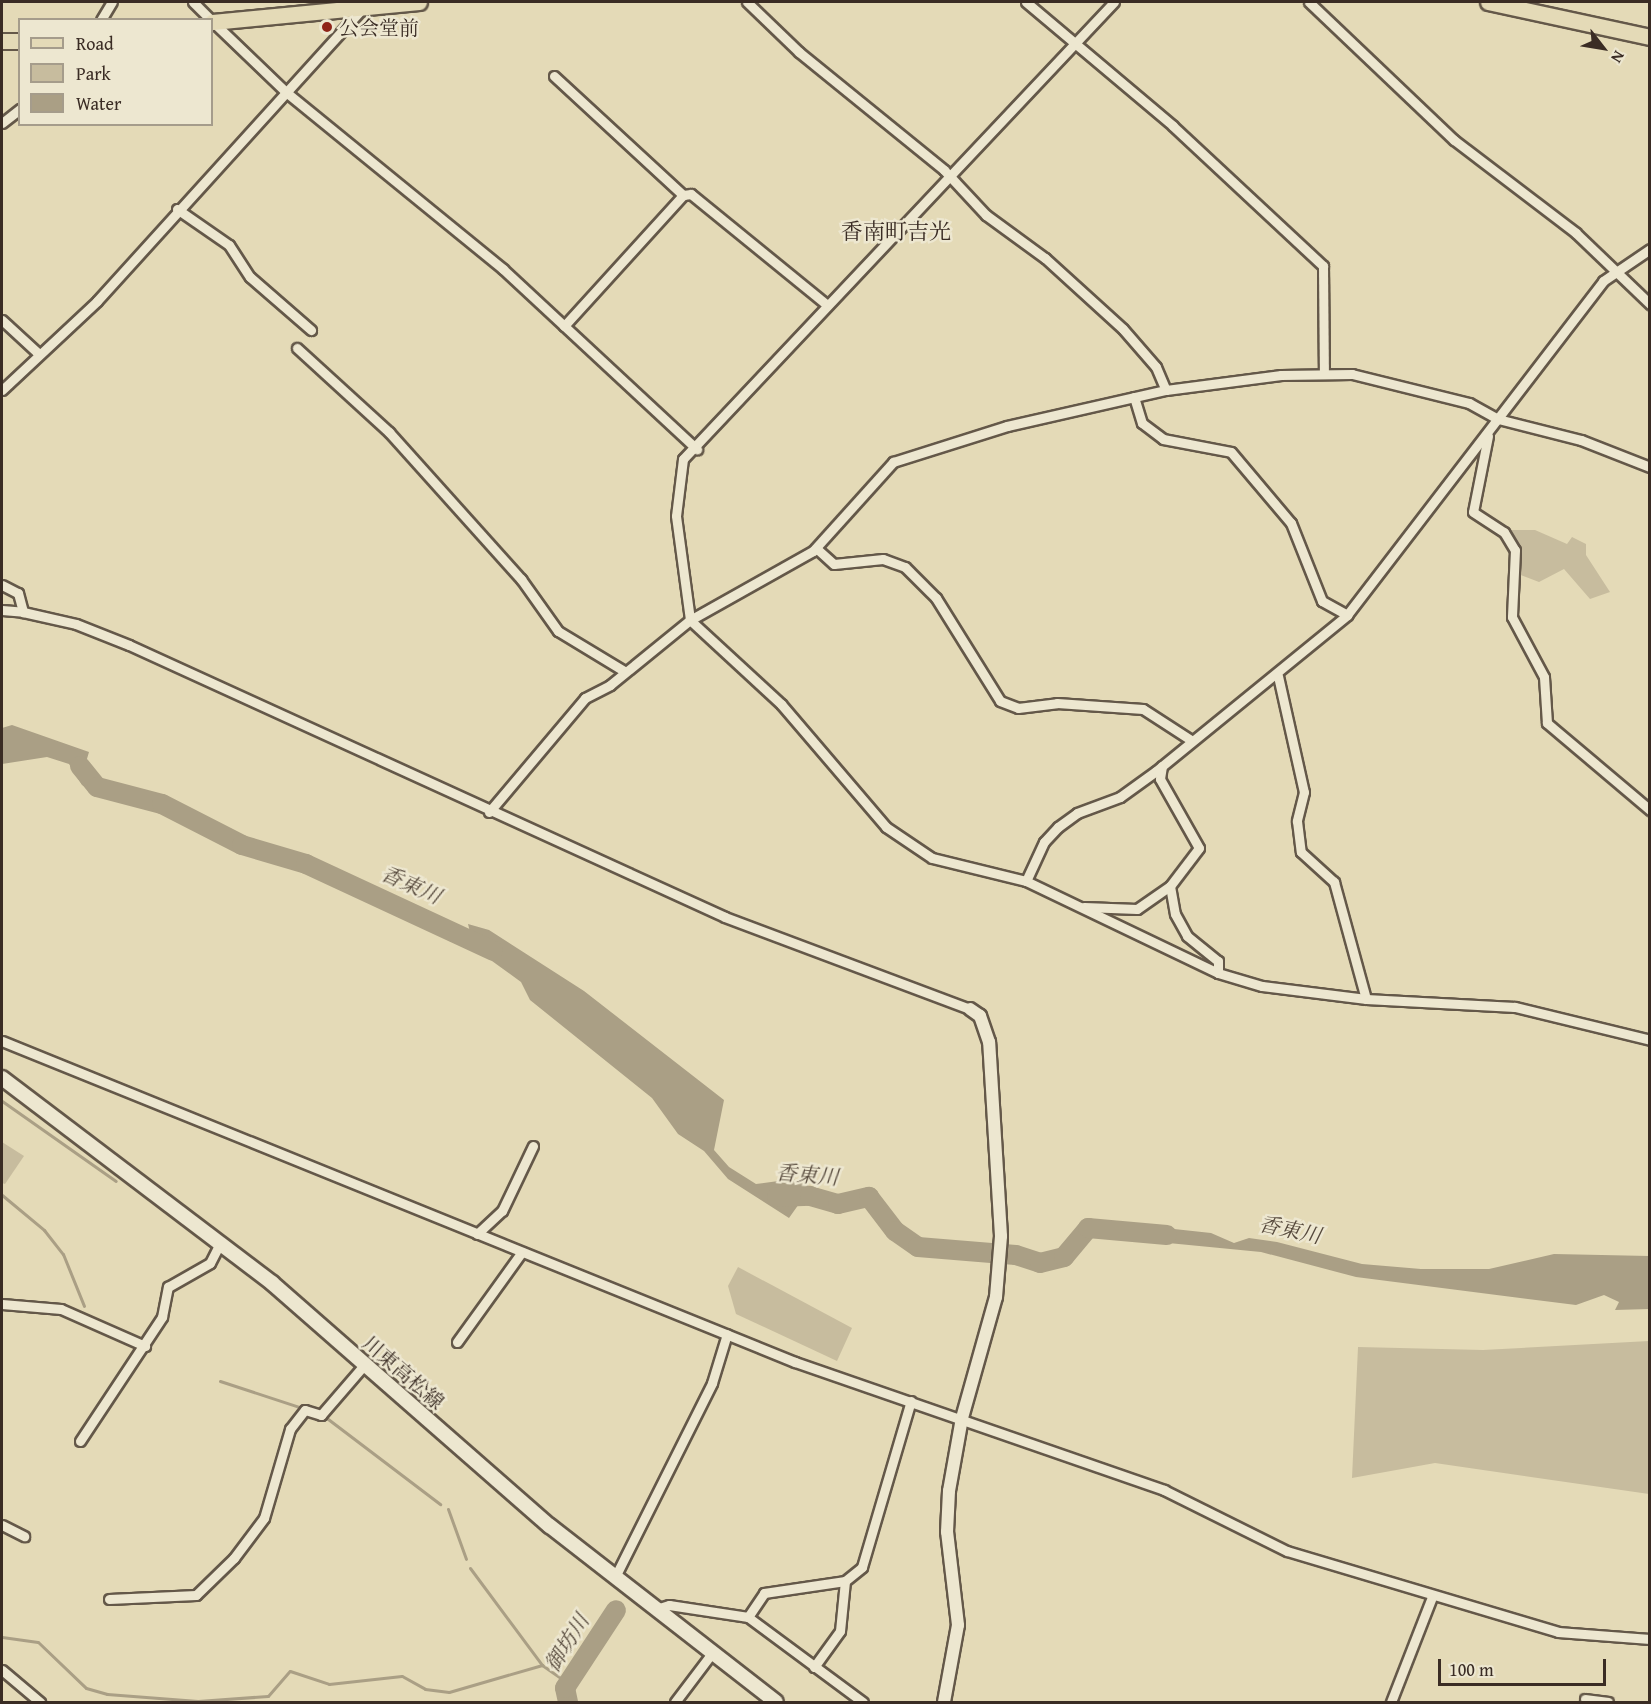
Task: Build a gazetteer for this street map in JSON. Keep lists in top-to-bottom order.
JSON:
{
  "streets": {
    "main road": ["川東高松線"]
  },
  "districts": ["香南町吉光"],
  "water": ["香東川", "御坊川"],
  "places": ["公会堂前"],
  "legend": ["Road", "Park", "Water"],
  "scale_bar": "100 m",
  "north": "bottom right"
}
